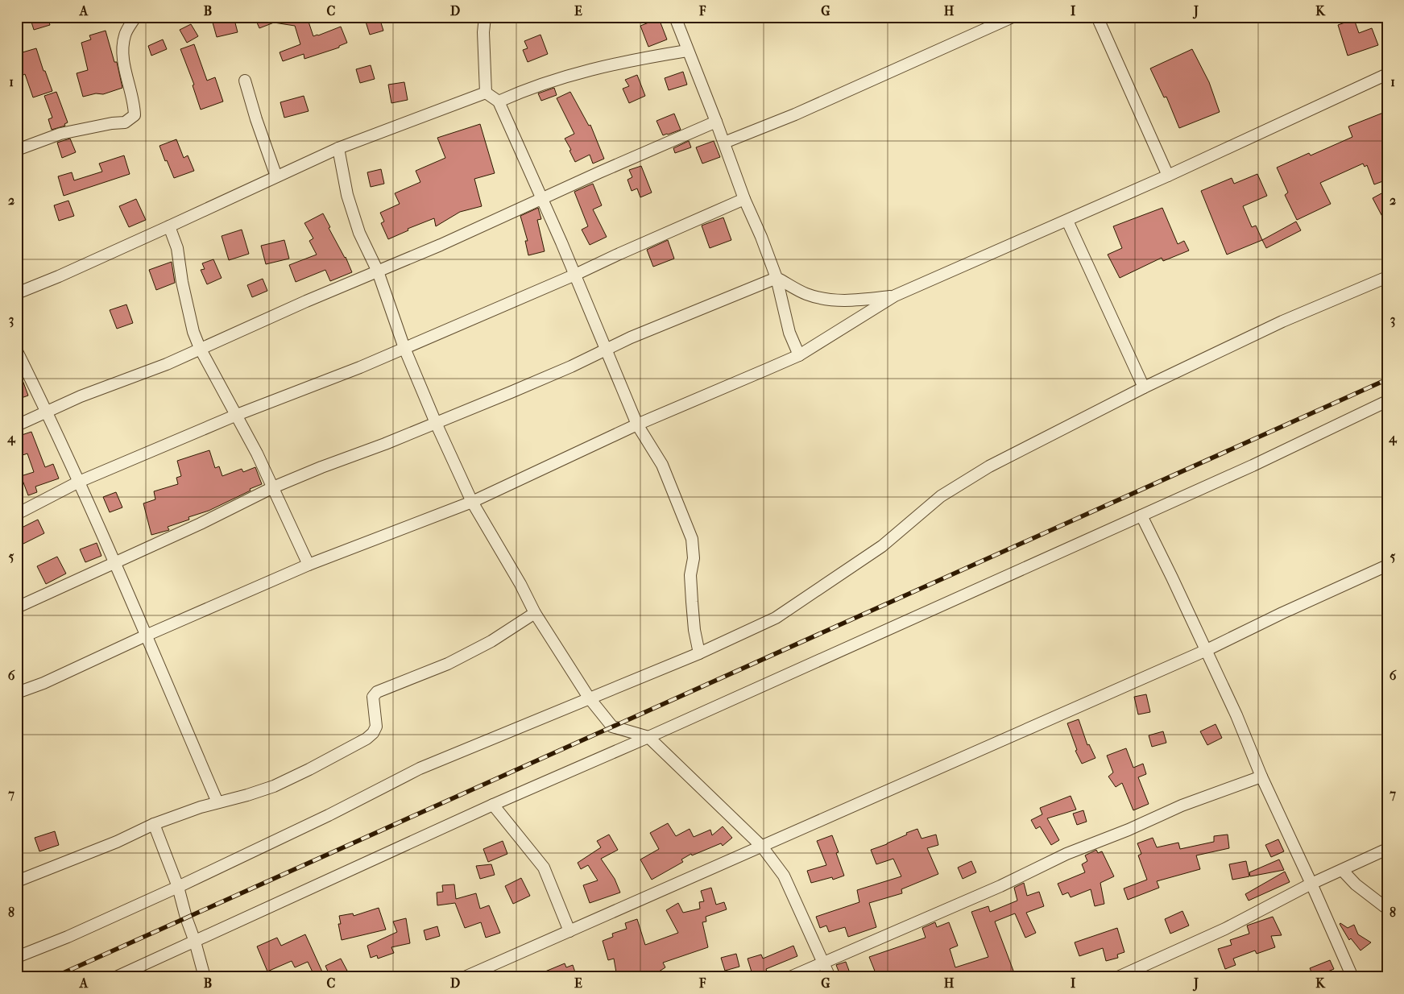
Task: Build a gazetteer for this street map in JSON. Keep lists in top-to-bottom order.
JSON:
{
  "grid": {
    "columns": [
      "A",
      "B",
      "C",
      "D",
      "E",
      "F",
      "G",
      "H",
      "I",
      "J",
      "K"
    ],
    "rows": [
      "1",
      "2",
      "3",
      "4",
      "5",
      "6",
      "7",
      "8"
    ]
  }
}
